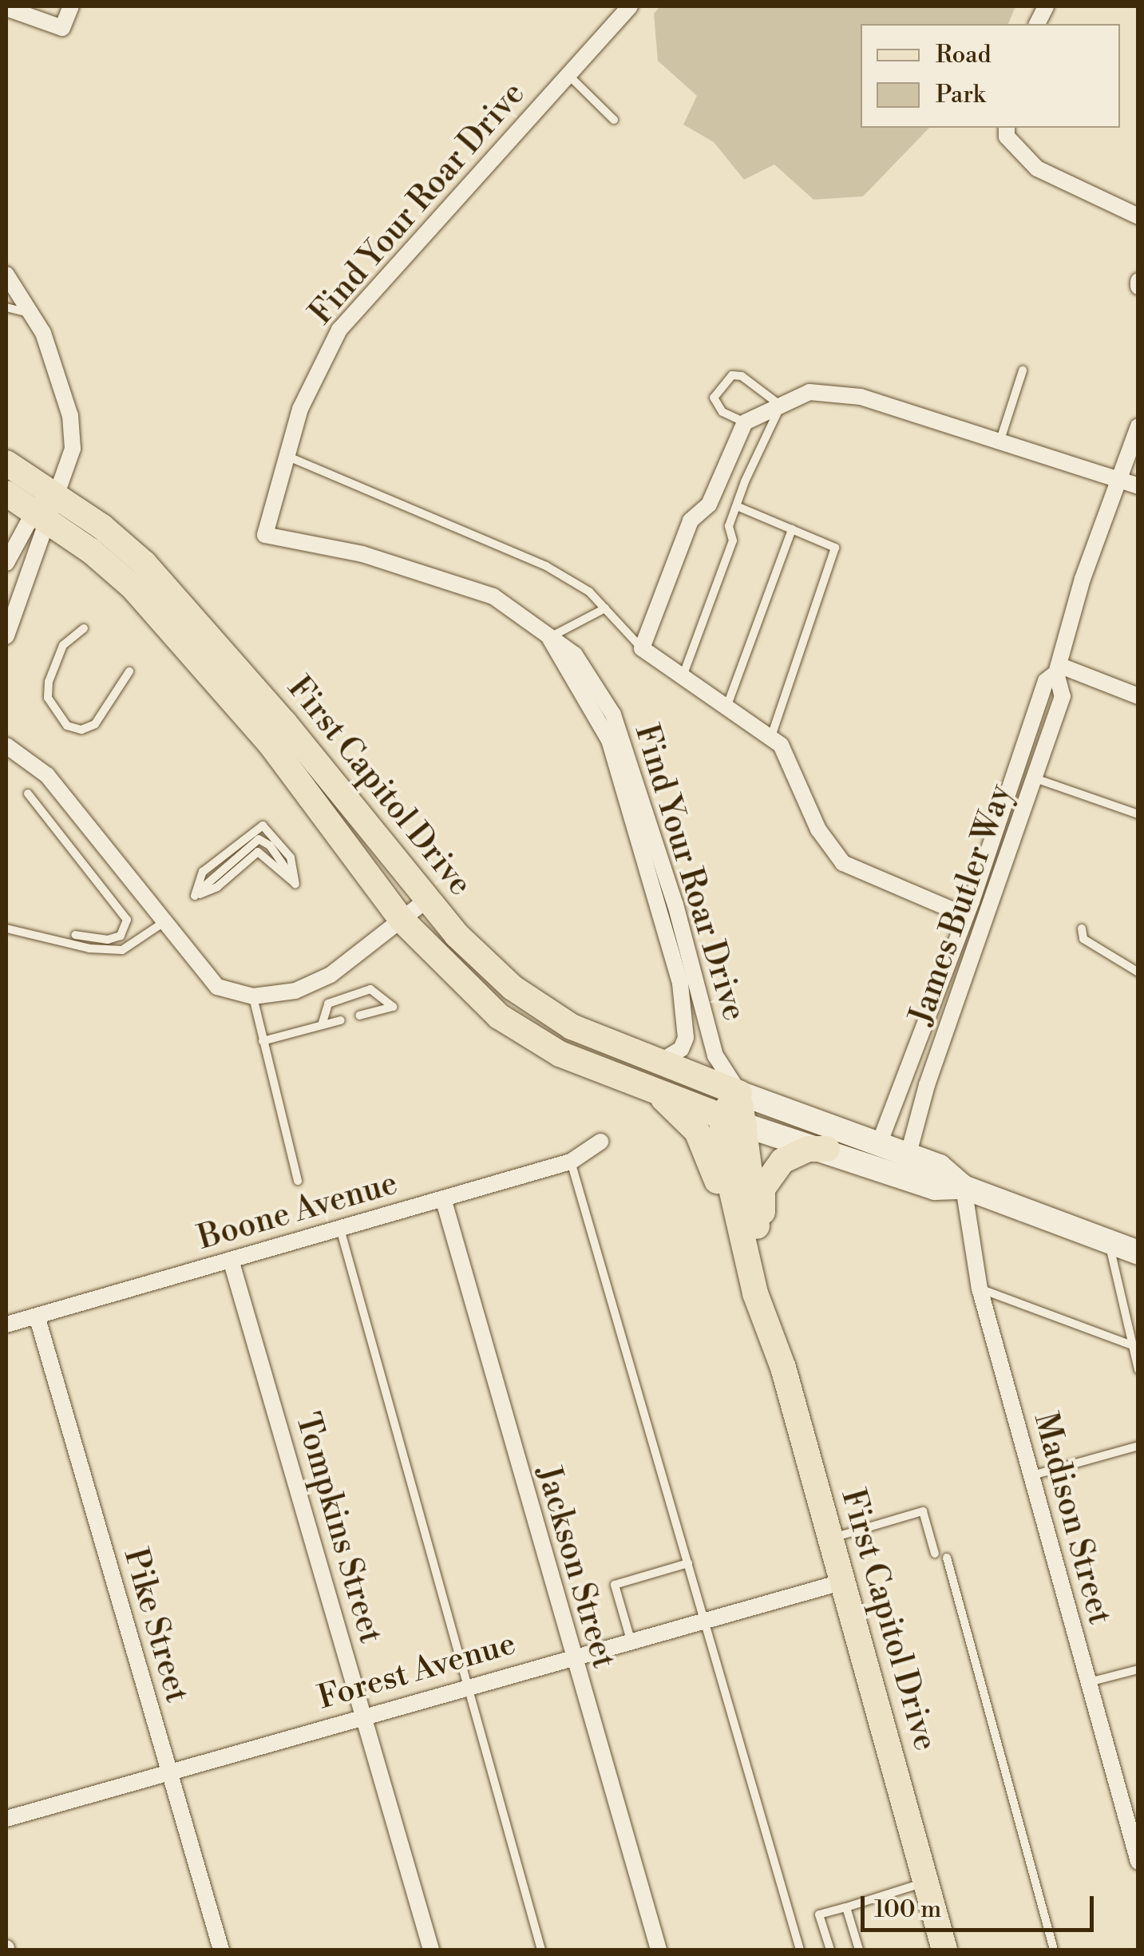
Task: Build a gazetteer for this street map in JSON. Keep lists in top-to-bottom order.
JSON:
{
  "streets": {
    "main road": ["First Capitol Drive"],
    "street": [
      "Find Your Roar Drive",
      "James Butler Way",
      "Boone Avenue",
      "Madison Street",
      "Tompkins Street",
      "Jackson Street",
      "Pike Street",
      "Forest Avenue"
    ]
  },
  "crossings": [
    ["Find Your Roar Drive", "First Capitol Drive"],
    ["First Capitol Drive", "Forest Avenue"],
    ["Boone Avenue", "Tompkins Street"],
    ["Boone Avenue", "Jackson Street"],
    ["Boone Avenue", "Pike Street"],
    ["Tompkins Street", "Forest Avenue"],
    ["Jackson Street", "Forest Avenue"],
    ["Pike Street", "Forest Avenue"]
  ],
  "legend": ["Road", "Park"],
  "scale_bar": "100 m"
}
